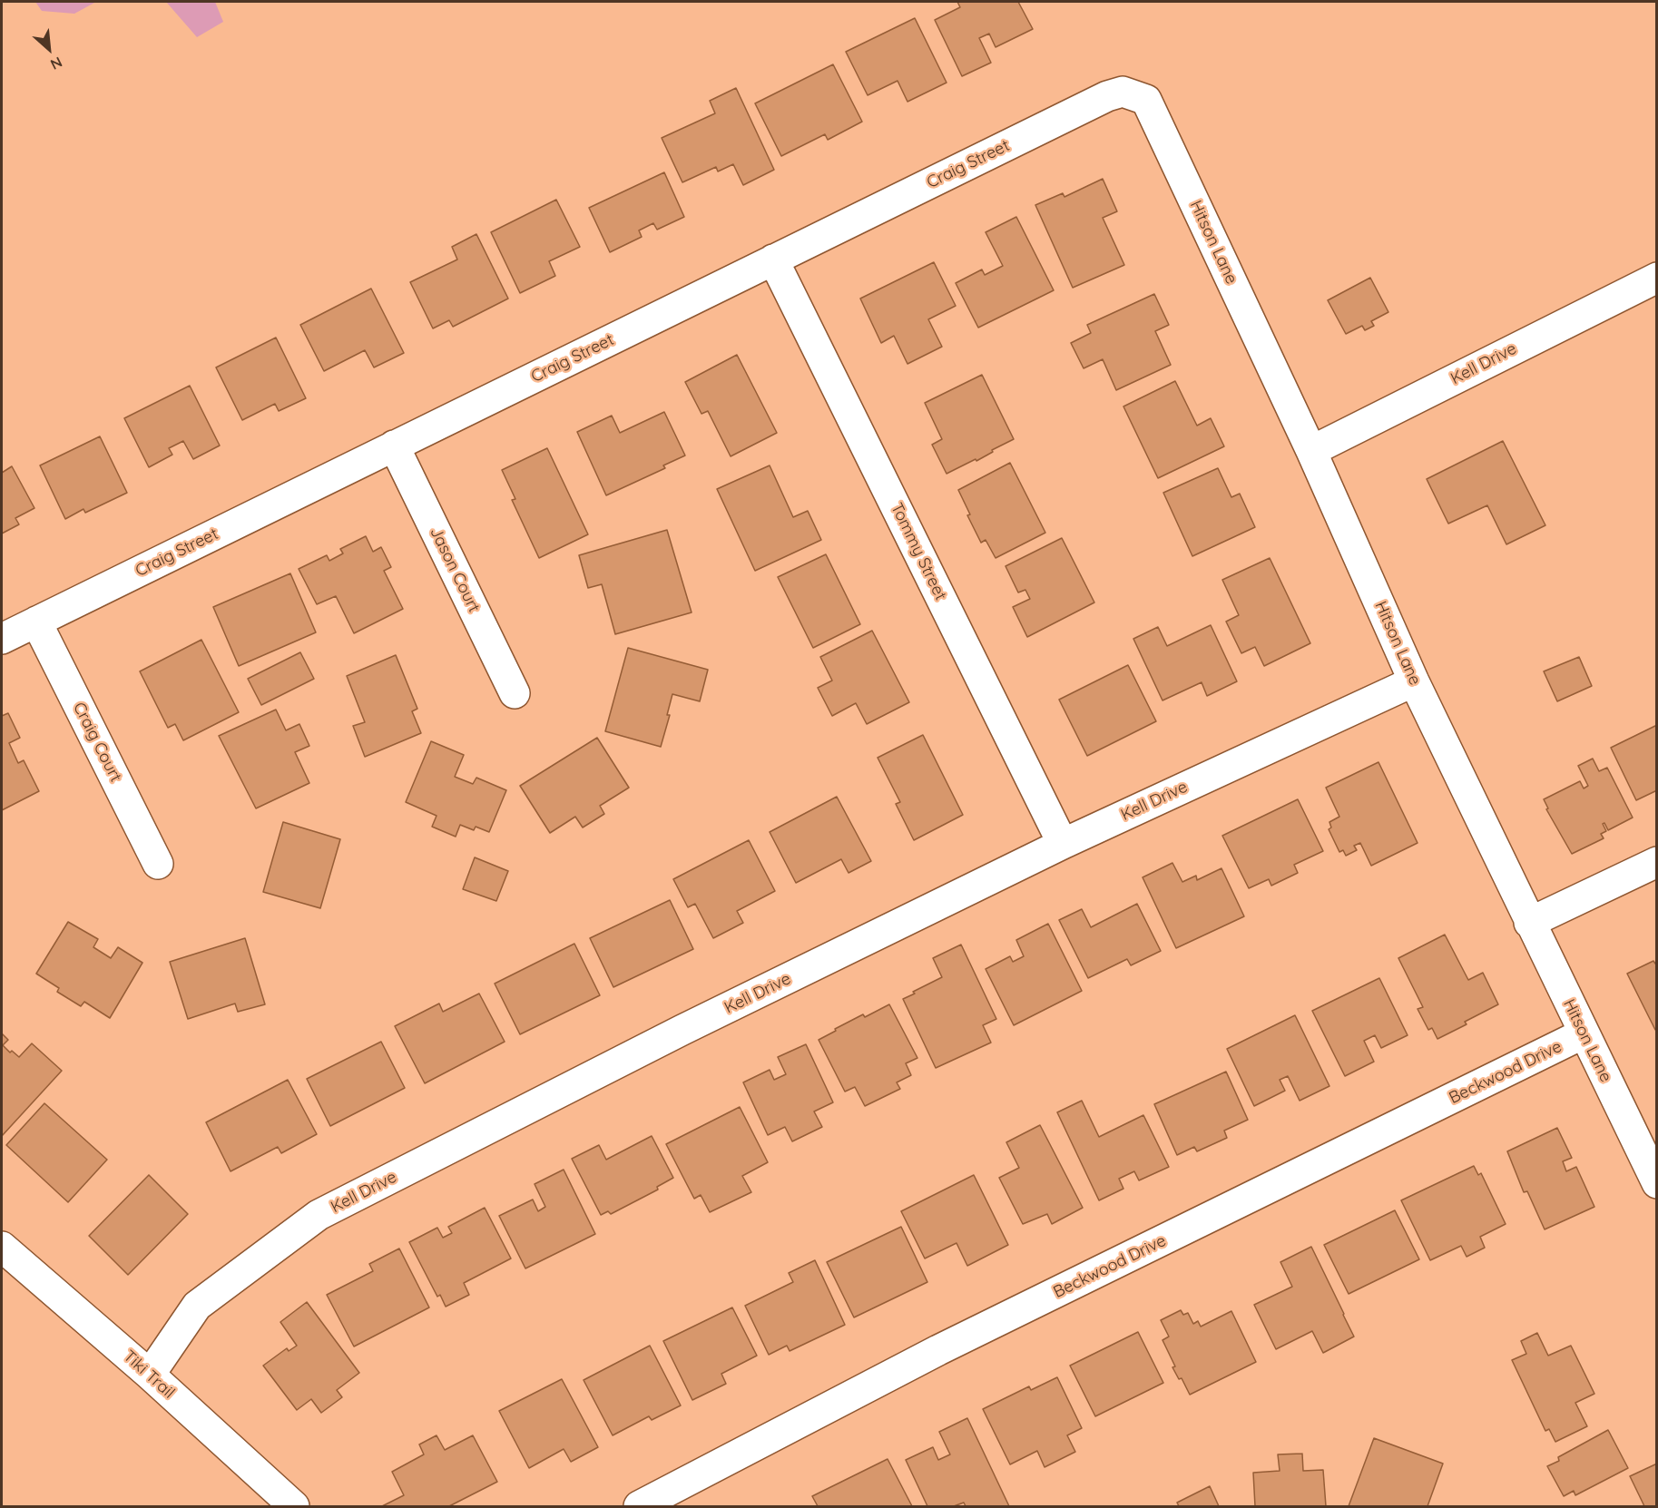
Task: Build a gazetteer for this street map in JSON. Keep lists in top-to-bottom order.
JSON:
{
  "streets": {
    "street": [
      "Craig Street",
      "Hitson Lane",
      "Kell Drive",
      "Tommy Street",
      "Jason Court",
      "Craig Court",
      "Beckwood Drive",
      "Tiki Trail"
    ]
  },
  "crossings": [
    ["Craig Street", "Hitson Lane"],
    ["Craig Street", "Tommy Street"],
    ["Craig Street", "Jason Court"],
    ["Craig Street", "Craig Court"],
    ["Hitson Lane", "Kell Drive"],
    ["Hitson Lane", "Beckwood Drive"],
    ["Kell Drive", "Tommy Street"],
    ["Kell Drive", "Tiki Trail"]
  ],
  "north": "bottom right"
}
